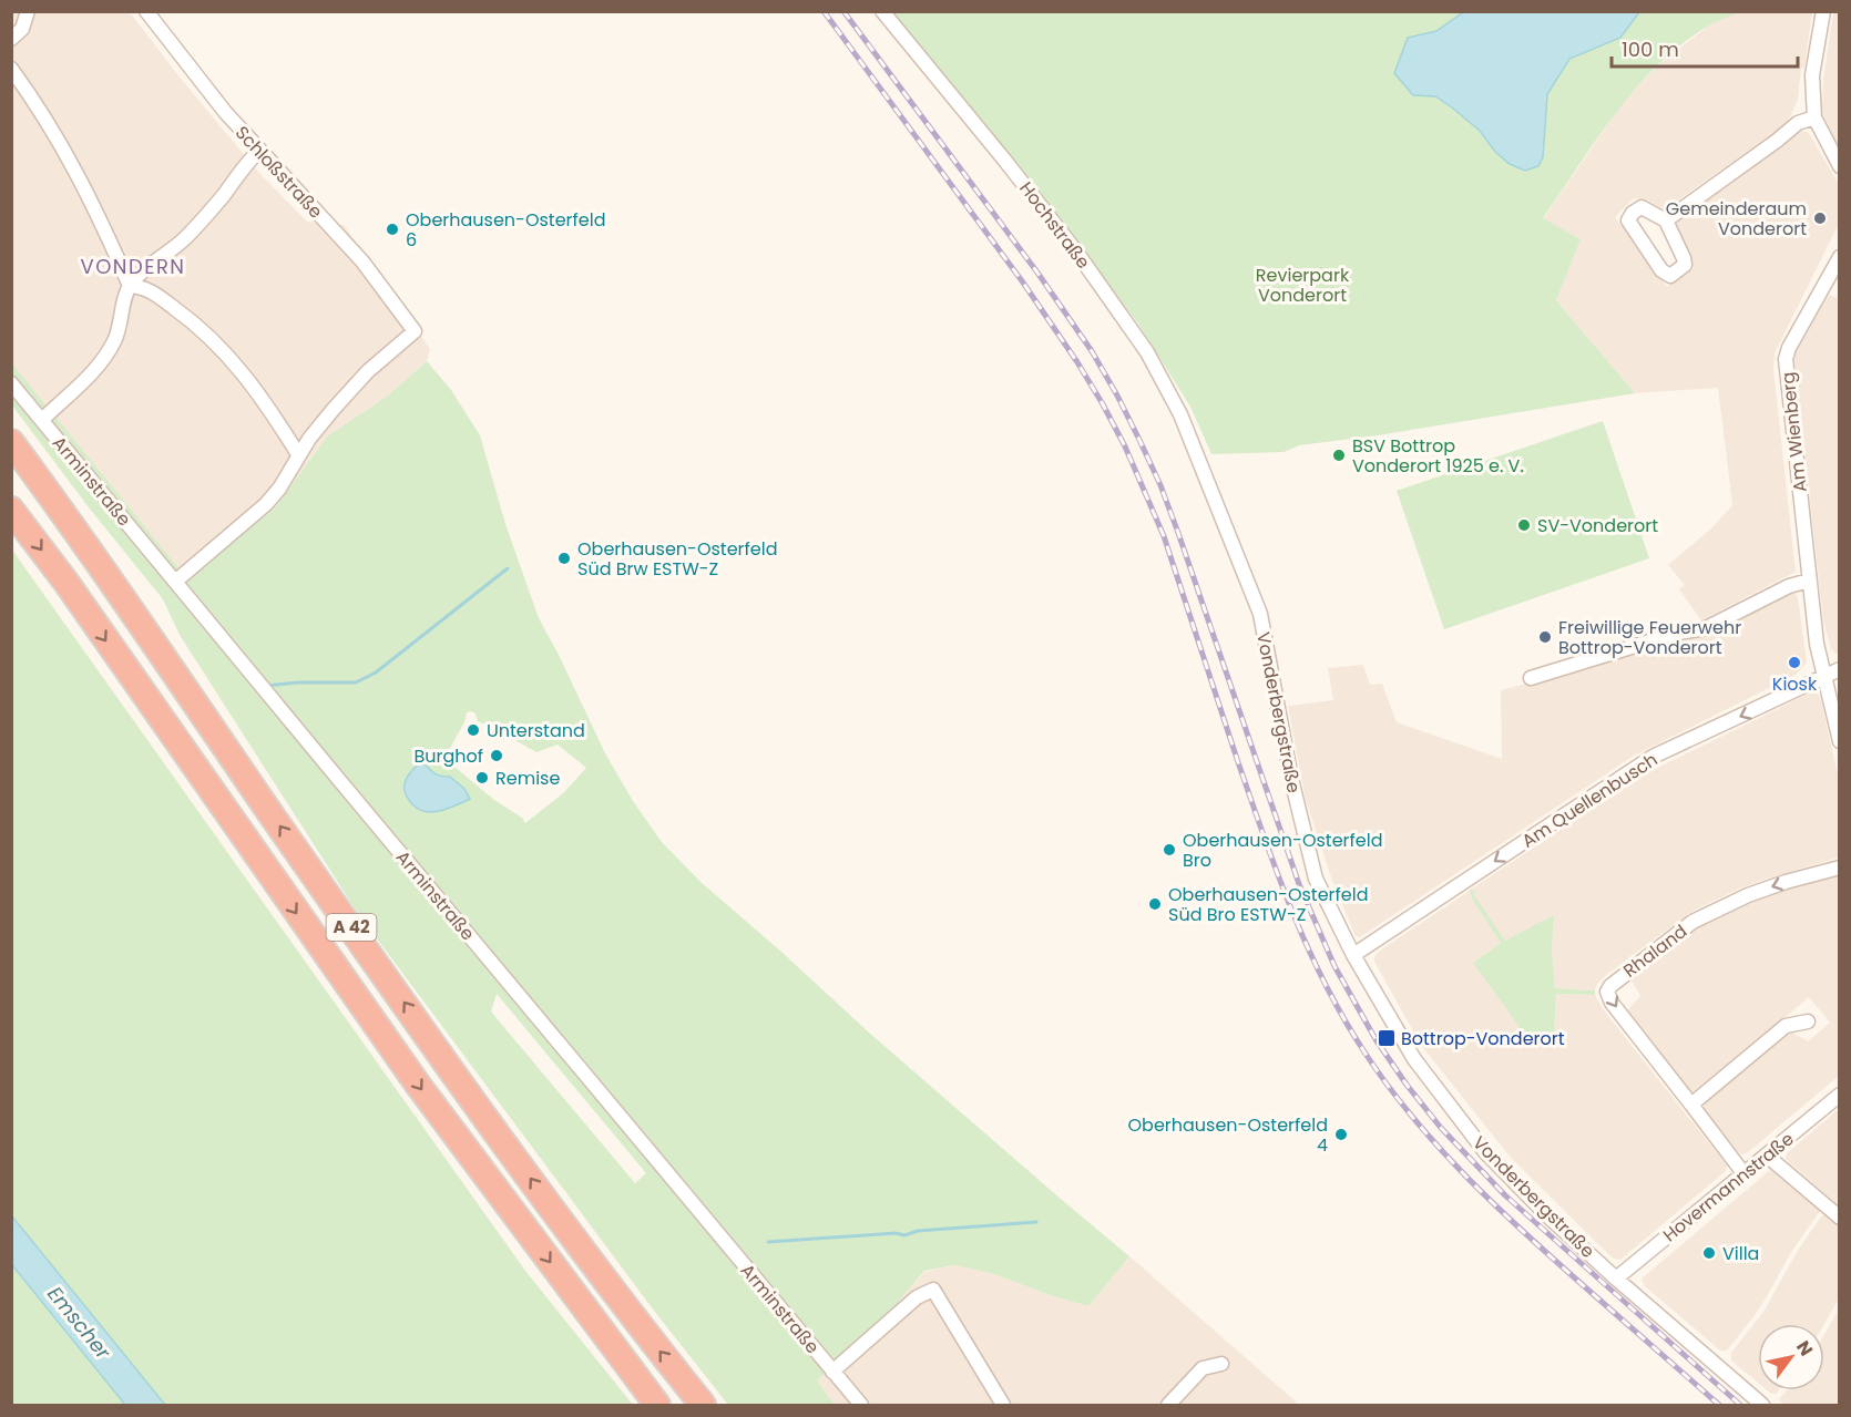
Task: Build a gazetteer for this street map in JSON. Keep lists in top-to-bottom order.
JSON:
{
  "streets": {
    "highway": ["A 42"],
    "street": [
      "Schloßstraße",
      "Hochstraße",
      "Am Wienberg",
      "Arminstraße",
      "Vonderbergstraße",
      "Am Quellenbusch",
      "Rhaland",
      "Hovermannstraße"
    ]
  },
  "crossings": [
    ["Hochstraße", "Vonderbergstraße"],
    ["Am Wienberg", "Am Quellenbusch"],
    ["Vonderbergstraße", "Am Quellenbusch"],
    ["Vonderbergstraße", "Hovermannstraße"],
    ["Rhaland", "Hovermannstraße"]
  ],
  "districts": ["VONDERN"],
  "water": ["Emscher"],
  "parks": ["Revierpark Vonderort"],
  "places": {
    "other": [
      "Gemeinderaum Vonderort",
      "Oberhausen-Osterfeld 6",
      "BSV Bottrop Vonderort 1925 e. V.",
      "SV-Vonderort",
      "Oberhausen-Osterfeld Süd Brw ESTW-Z",
      "Freiwillige Feuerwehr Bottrop-Vonderort",
      "Kiosk",
      "Unterstand",
      "Burghof",
      "Remise",
      "Oberhausen-Osterfeld Bro",
      "Oberhausen-Osterfeld Süd Bro ESTW-Z",
      "Oberhausen-Osterfeld 4",
      "Villa"
    ],
    "transit": ["Bottrop-Vonderort"]
  },
  "scale_bar": "100 m",
  "north": "top right"
}
